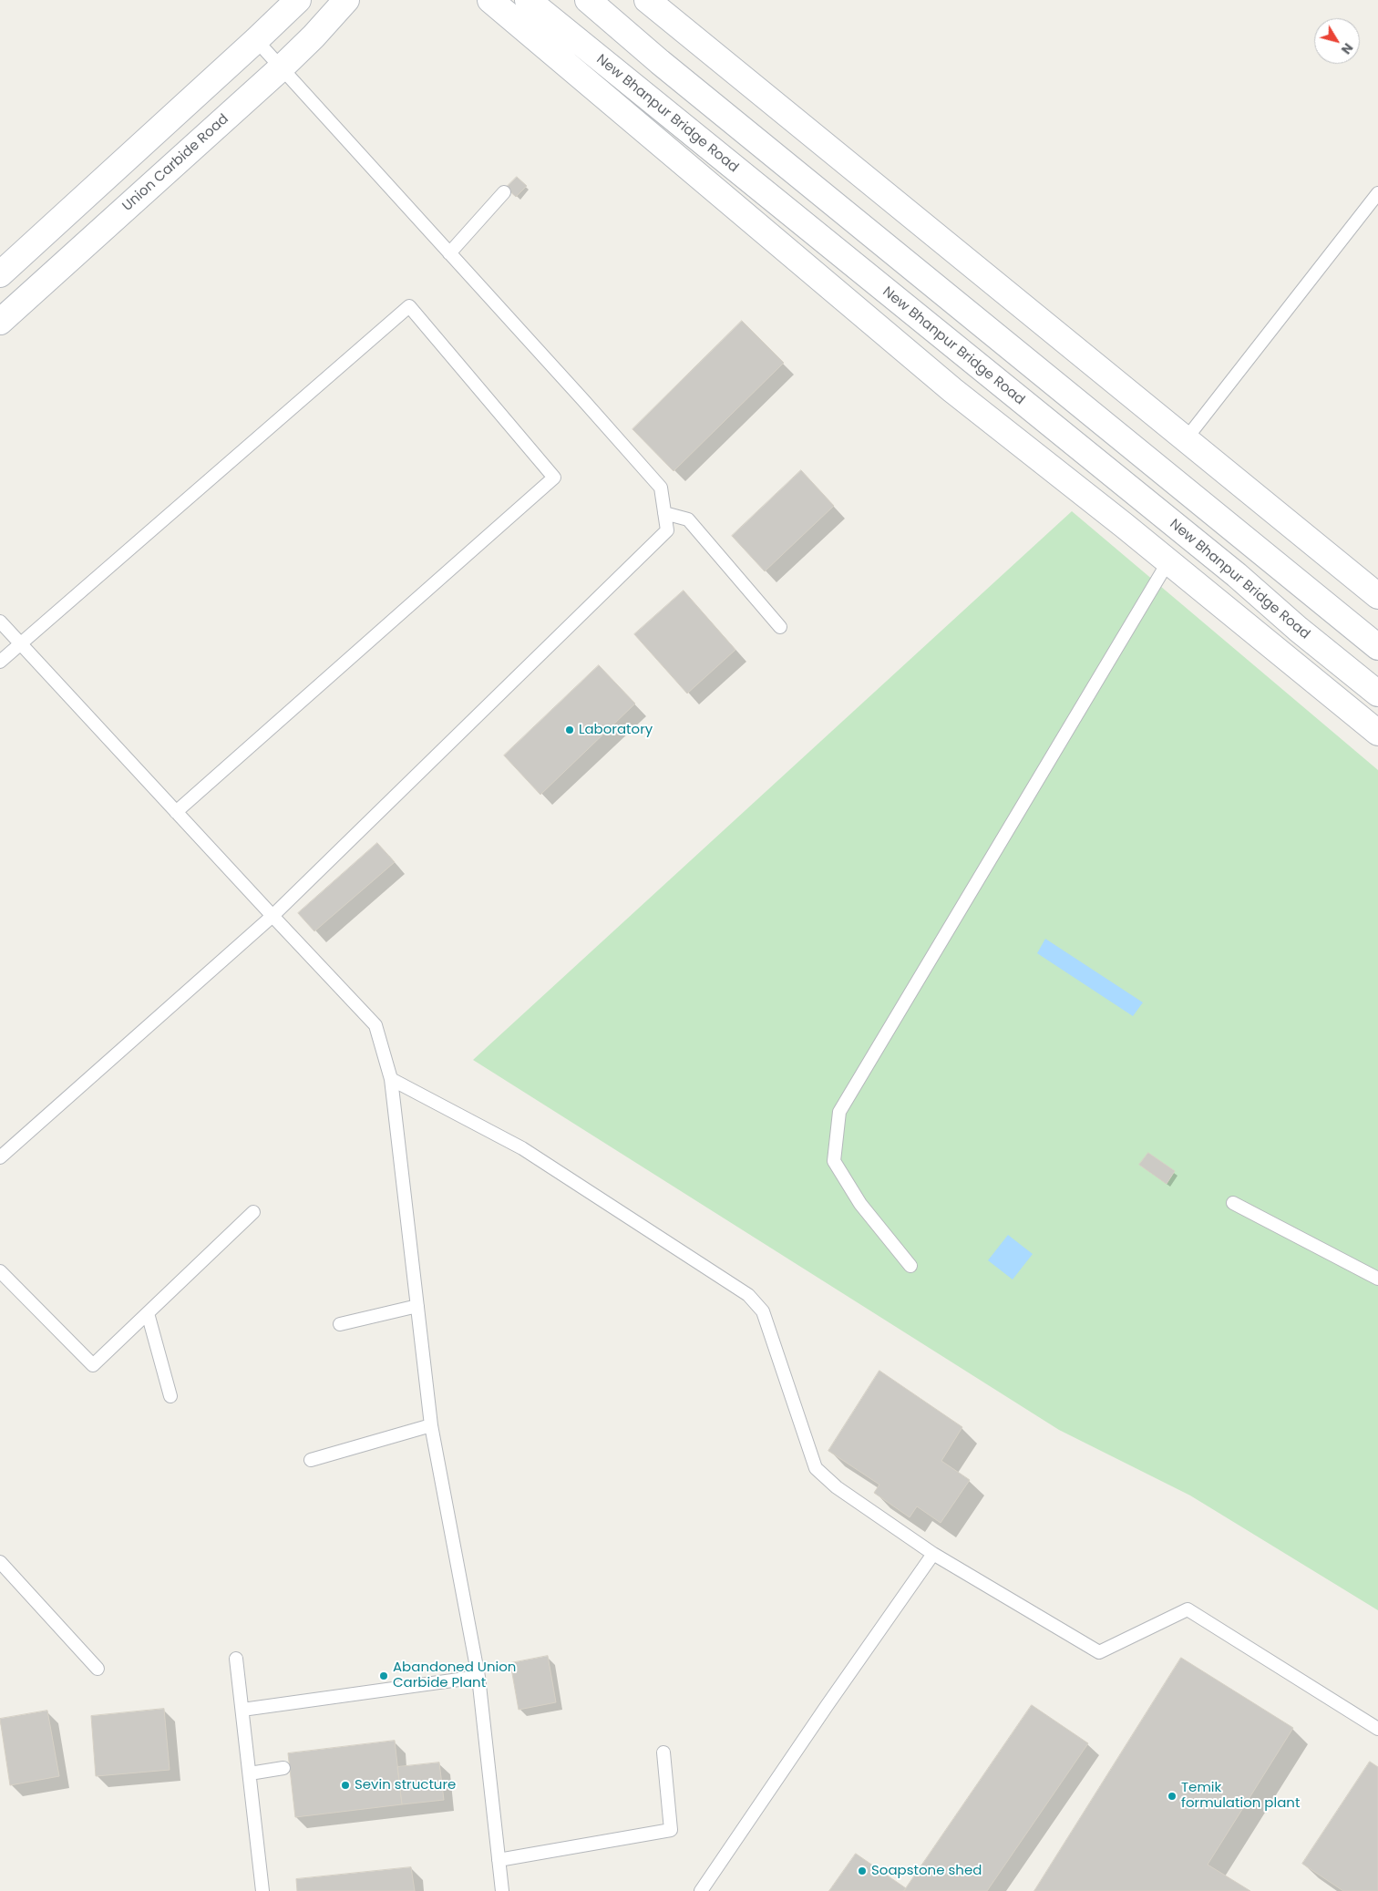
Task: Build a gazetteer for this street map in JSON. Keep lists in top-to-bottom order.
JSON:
{
  "streets": {
    "street": ["New Bhanpur Bridge Road", "Union Carbide Road"]
  },
  "places": [
    "Laboratory",
    "Abandoned Union Carbide Plant",
    "Sevin structure",
    "Temik formulation plant",
    "Soapstone shed"
  ],
  "north": "bottom right"
}
